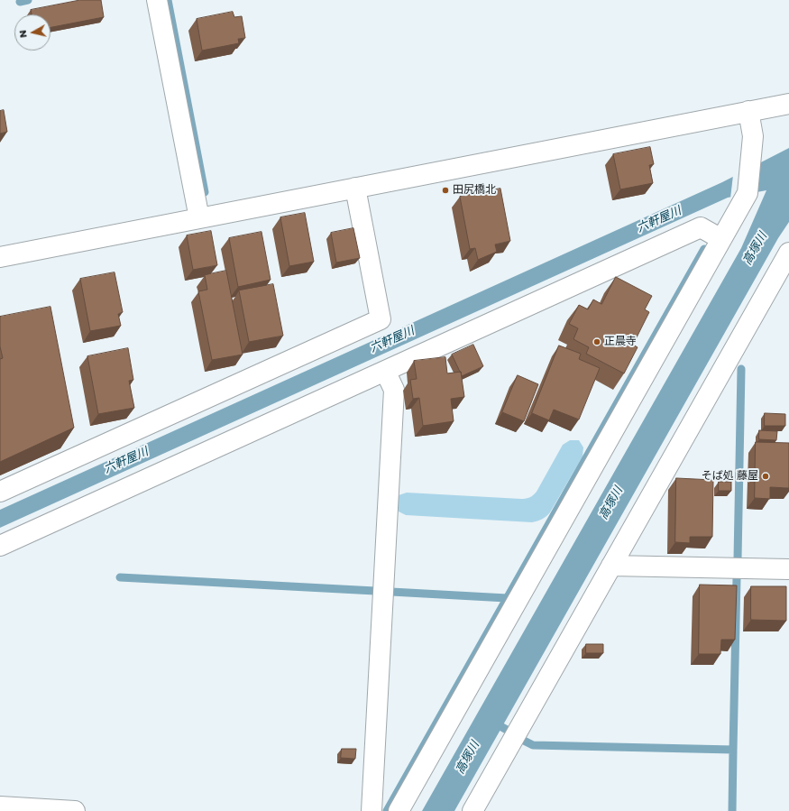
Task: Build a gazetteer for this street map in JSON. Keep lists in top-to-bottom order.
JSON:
{
  "water": ["六軒屋川", "高塚川"],
  "places": ["田尻橋北", "正晨寺", "そば処 藤屋"],
  "north": "left"
}
